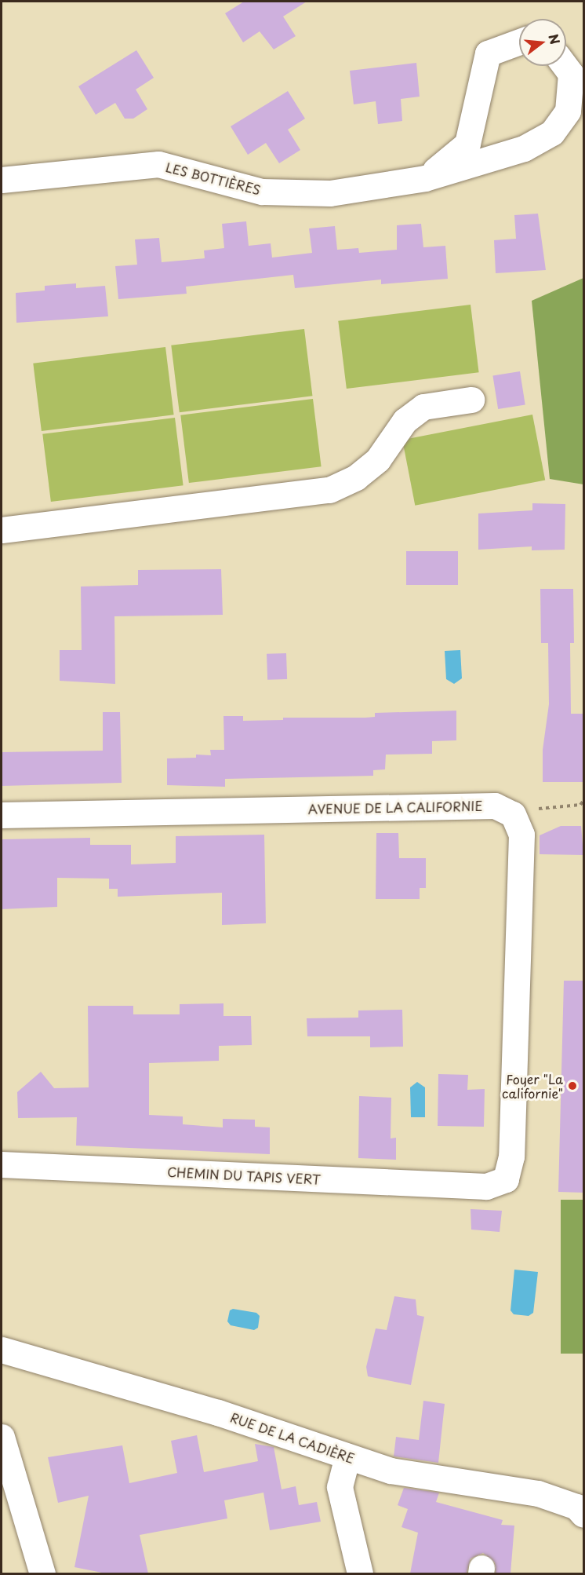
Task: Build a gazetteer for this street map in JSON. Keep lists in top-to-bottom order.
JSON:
{
  "streets": {
    "street": [
      "LES BOTTIÈRES",
      "AVENUE DE LA CALIFORNIE",
      "CHEMIN DU TAPIS VERT",
      "RUE DE LA CADIÈRE"
    ]
  },
  "crossings": [
    ["AVENUE DE LA CALIFORNIE", "CHEMIN DU TAPIS VERT"]
  ],
  "places": ["Foyer \"La californie\""],
  "north": "right"
}
